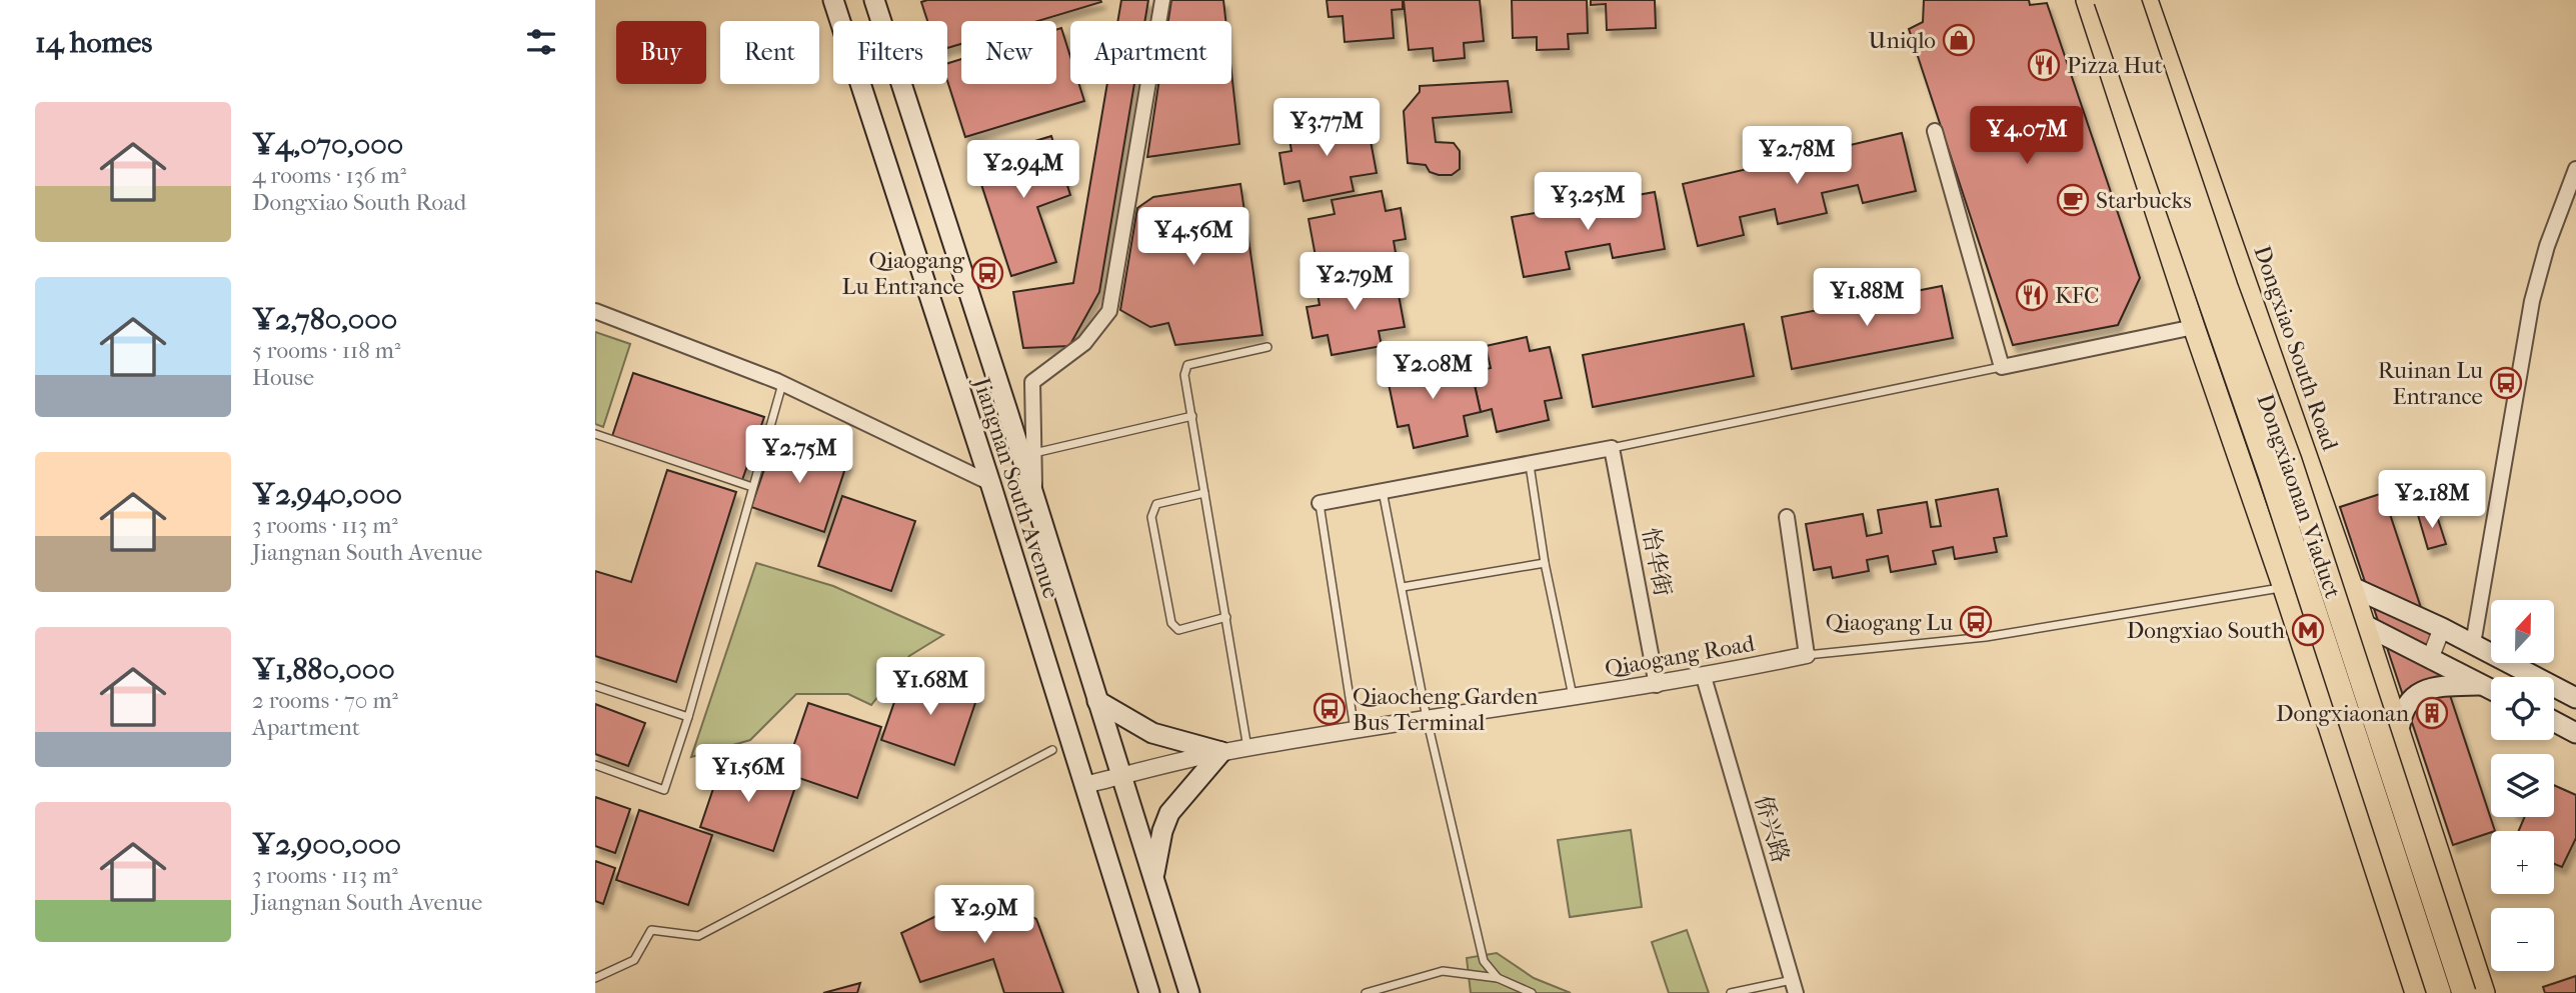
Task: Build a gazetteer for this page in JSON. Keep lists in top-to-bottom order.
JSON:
{
  "streets": {
    "highway": ["Dongxiaonan Viaduct"],
    "main road": ["Dongxiao South Road", "Jiangnan South Avenue"],
    "street": ["怡华街", "Qiaogang Road", "侨兴路"]
  },
  "crossings": [
    ["Jiangnan South Avenue", "Qiaogang Road"],
    ["怡华街", "Qiaogang Road"],
    ["Qiaogang Road", "侨兴路"]
  ],
  "places": {
    "shop": ["Uniqlo"],
    "restaurant": ["Pizza Hut", "KFC"],
    "cafe": ["Starbucks"],
    "bus stop": [
      "Qiaogang Lu Entrance",
      "Ruinan Lu Entrance",
      "Qiaogang Lu",
      "Qiaocheng Garden Bus Terminal"
    ],
    "metro station": ["Dongxiao South"],
    "building": ["Dongxiaonan"]
  },
  "north": "top",
  "page": {
    "heading": "14 homes",
    "chip": [
      "Buy",
      "Rent",
      "Filters",
      "New",
      "Apartment"
    ],
    "list": [
      {
        "name": "¥4,070,000",
        "note": "4 rooms · 136 m² · Dongxiao South Road"
      },
      {
        "name": "¥2,780,000",
        "note": "5 rooms · 118 m² · House"
      },
      {
        "name": "¥2,940,000",
        "note": "3 rooms · 113 m² · Jiangnan South Avenue"
      },
      {
        "name": "¥1,880,000",
        "note": "2 rooms · 70 m² · Apartment"
      },
      {
        "name": "¥2,900,000",
        "note": "3 rooms · 113 m² · Jiangnan South Avenue"
      }
    ],
    "price": [
      "¥3.77M",
      "¥4.07M",
      "¥2.78M",
      "¥2.94M",
      "¥3.25M",
      "¥4.56M",
      "¥2.79M",
      "¥1.88M",
      "¥2.08M",
      "¥2.75M",
      "¥2.18M",
      "¥1.68M",
      "¥1.56M",
      "¥2.9M"
    ],
    "map_buttons": ["+", "−"]
  }
}
